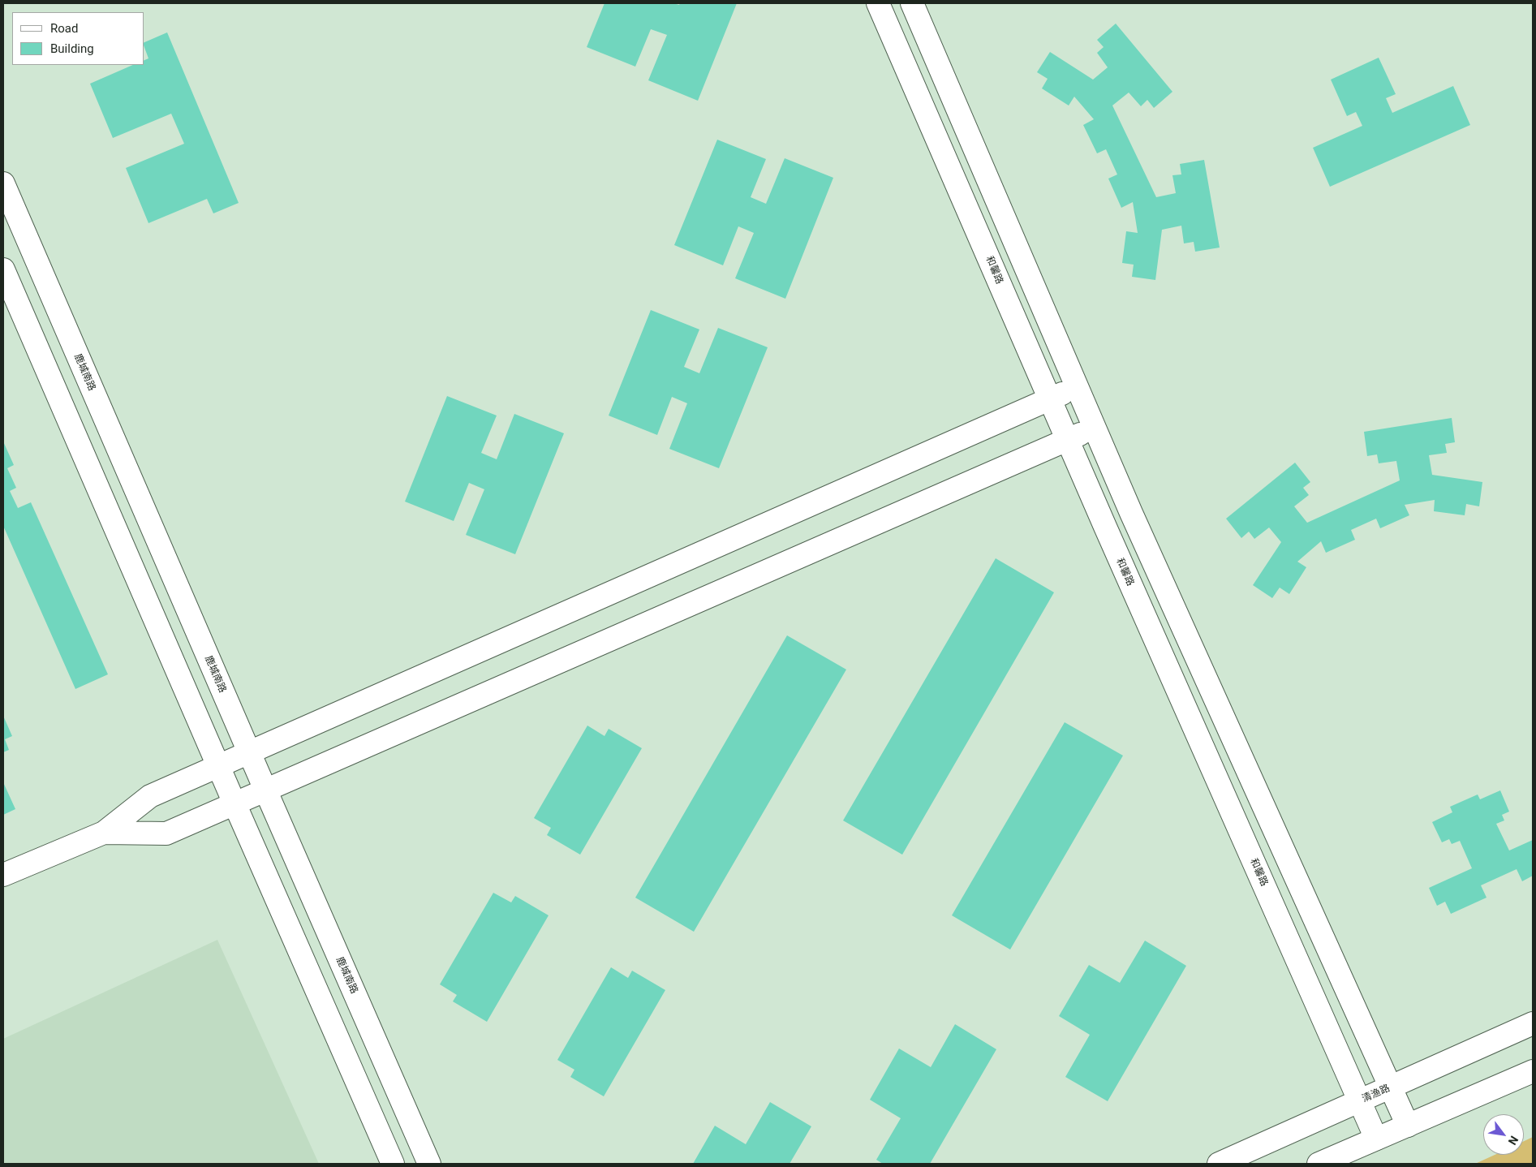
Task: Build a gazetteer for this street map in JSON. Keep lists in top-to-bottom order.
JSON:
{
  "streets": {
    "street": ["和馨路", "鹿城南路", "清渔路"]
  },
  "crossings": [
    ["和馨路", "清渔路"]
  ],
  "legend": ["Road", "Building"],
  "north": "bottom right"
}
